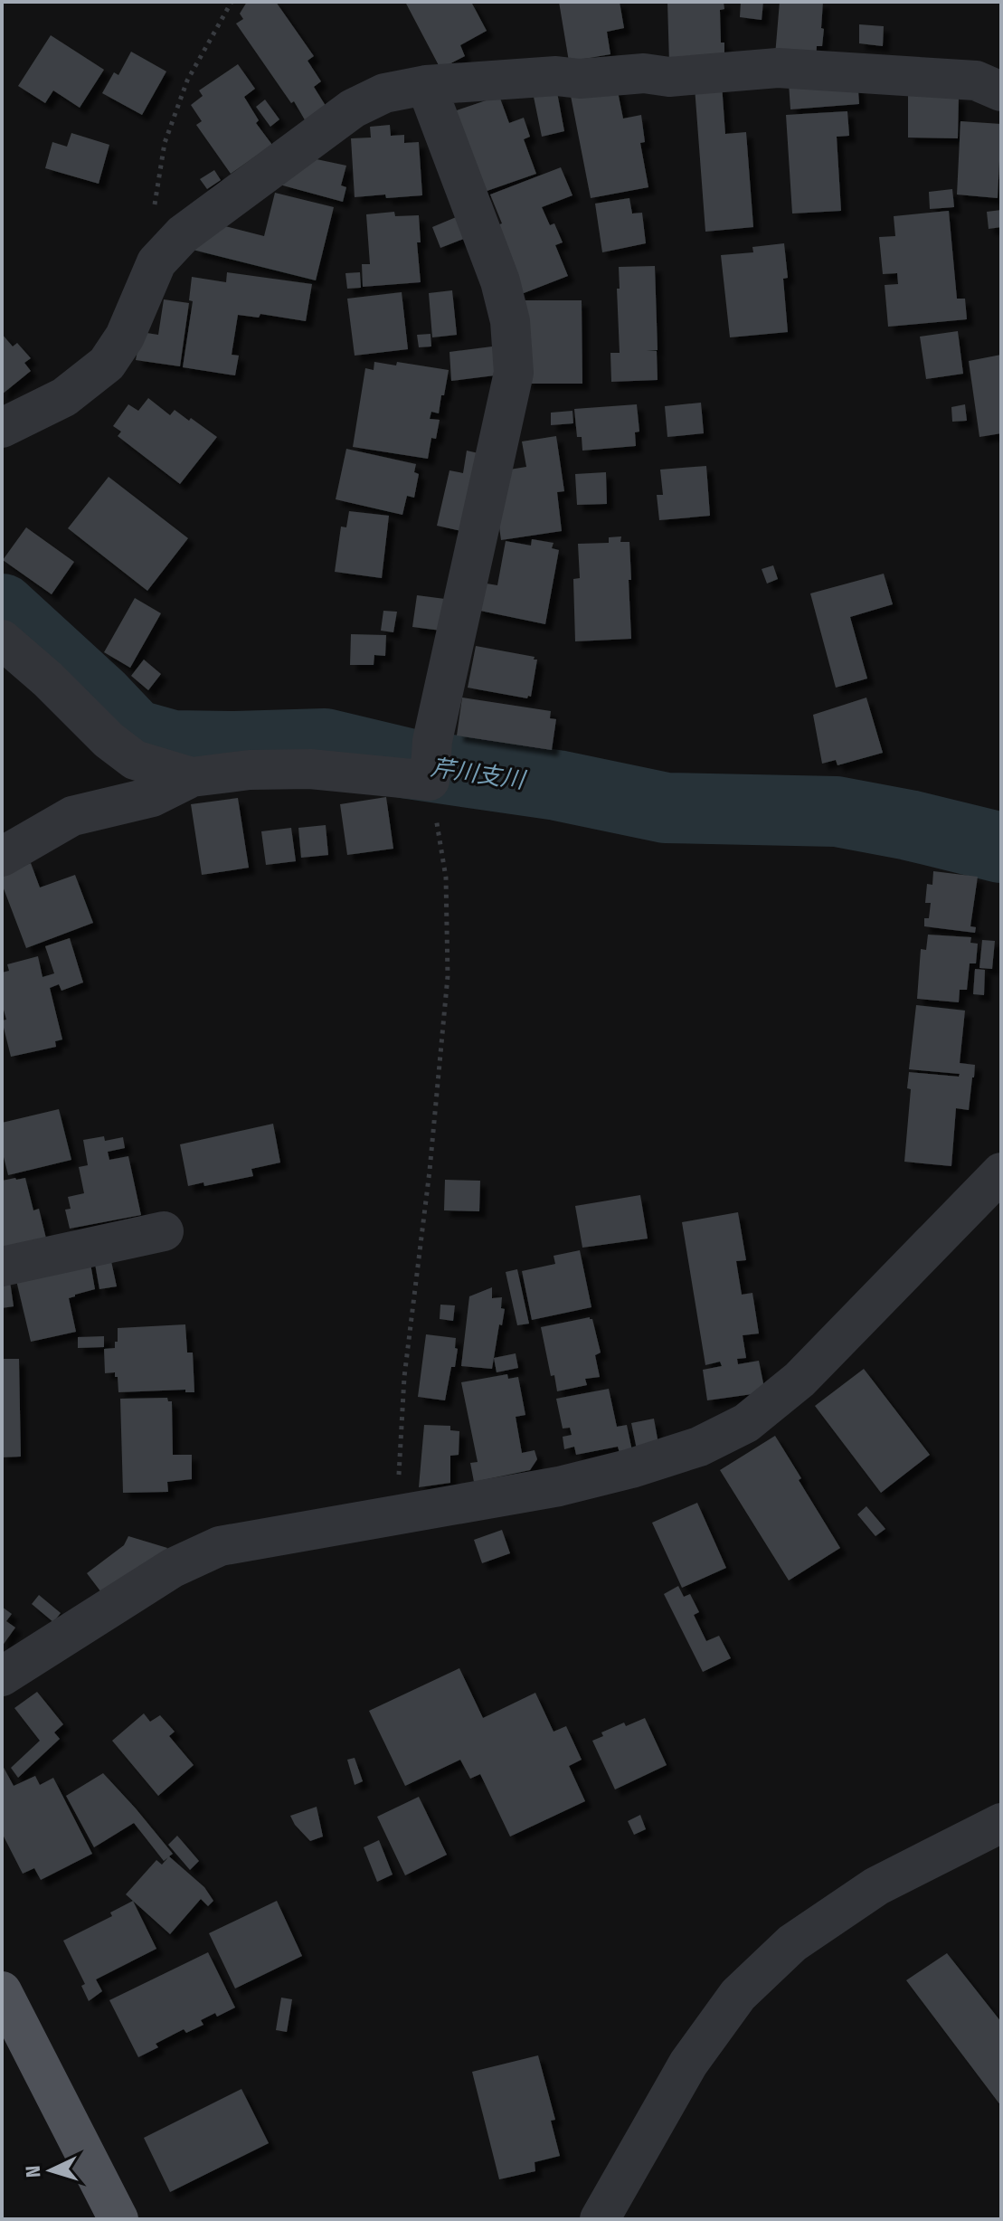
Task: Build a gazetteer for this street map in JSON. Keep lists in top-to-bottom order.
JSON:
{
  "water": ["芹川支川"],
  "north": "left"
}
